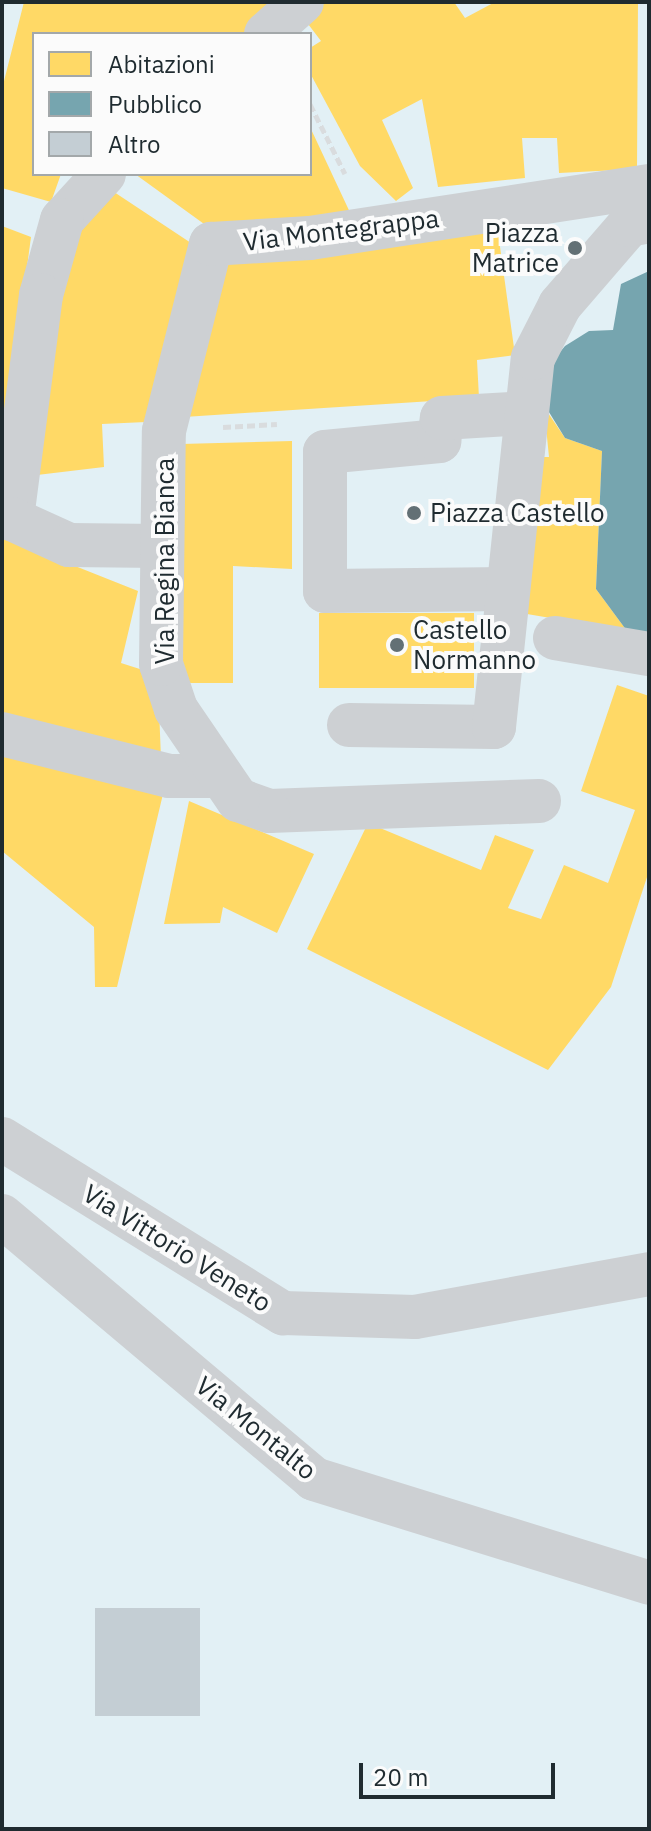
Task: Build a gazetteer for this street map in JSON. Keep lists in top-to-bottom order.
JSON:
{
  "streets": {
    "street": [
      "Via Montegrappa",
      "Via Regina Bianca",
      "Via Vittorio Veneto",
      "Via Montalto"
    ]
  },
  "crossings": [
    ["Via Montegrappa", "Via Regina Bianca"]
  ],
  "places": ["Piazza Matrice", "Piazza Castello", "Castello Normanno"],
  "legend": ["Abitazioni", "Pubblico", "Altro"],
  "scale_bar": "20 m"
}
